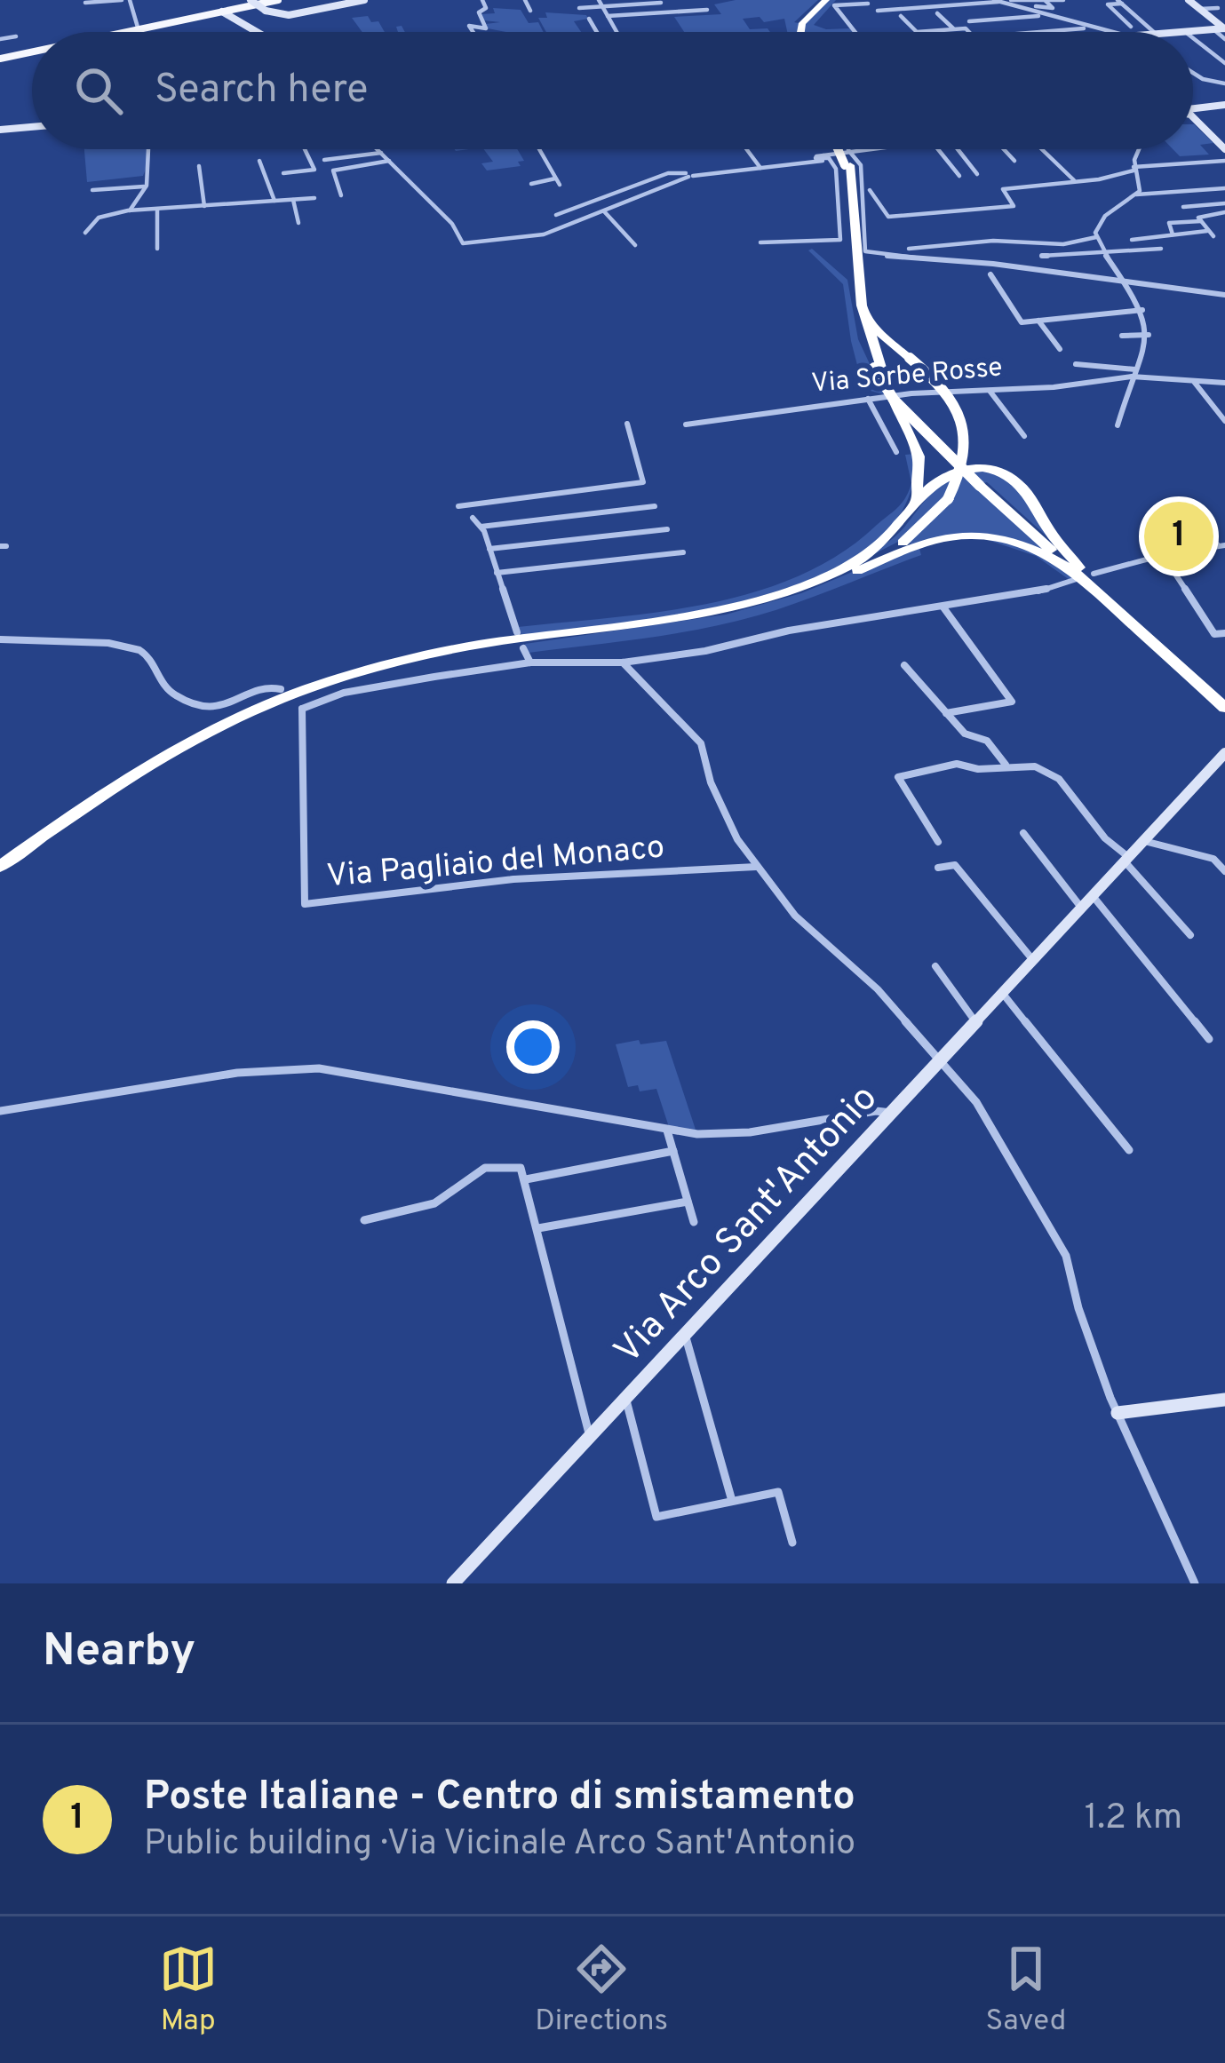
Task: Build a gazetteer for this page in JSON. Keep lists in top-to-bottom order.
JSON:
{
  "streets": {
    "street": ["Via Sorbe Rosse", "Via Pagliaio del Monaco", "Via Arco Sant'Antonio"]
  },
  "page": {
    "search": "Search here",
    "pins": "1",
    "heading": "Nearby",
    "list": [
      {
        "mark": "1",
        "name": "Poste Italiane - Centro di smistamento",
        "note": "Public building · Via Vicinale Arco Sant'Antonio",
        "value": "1.2 km"
      }
    ],
    "nav": ["Map", "Directions", "Saved"]
  }
}
